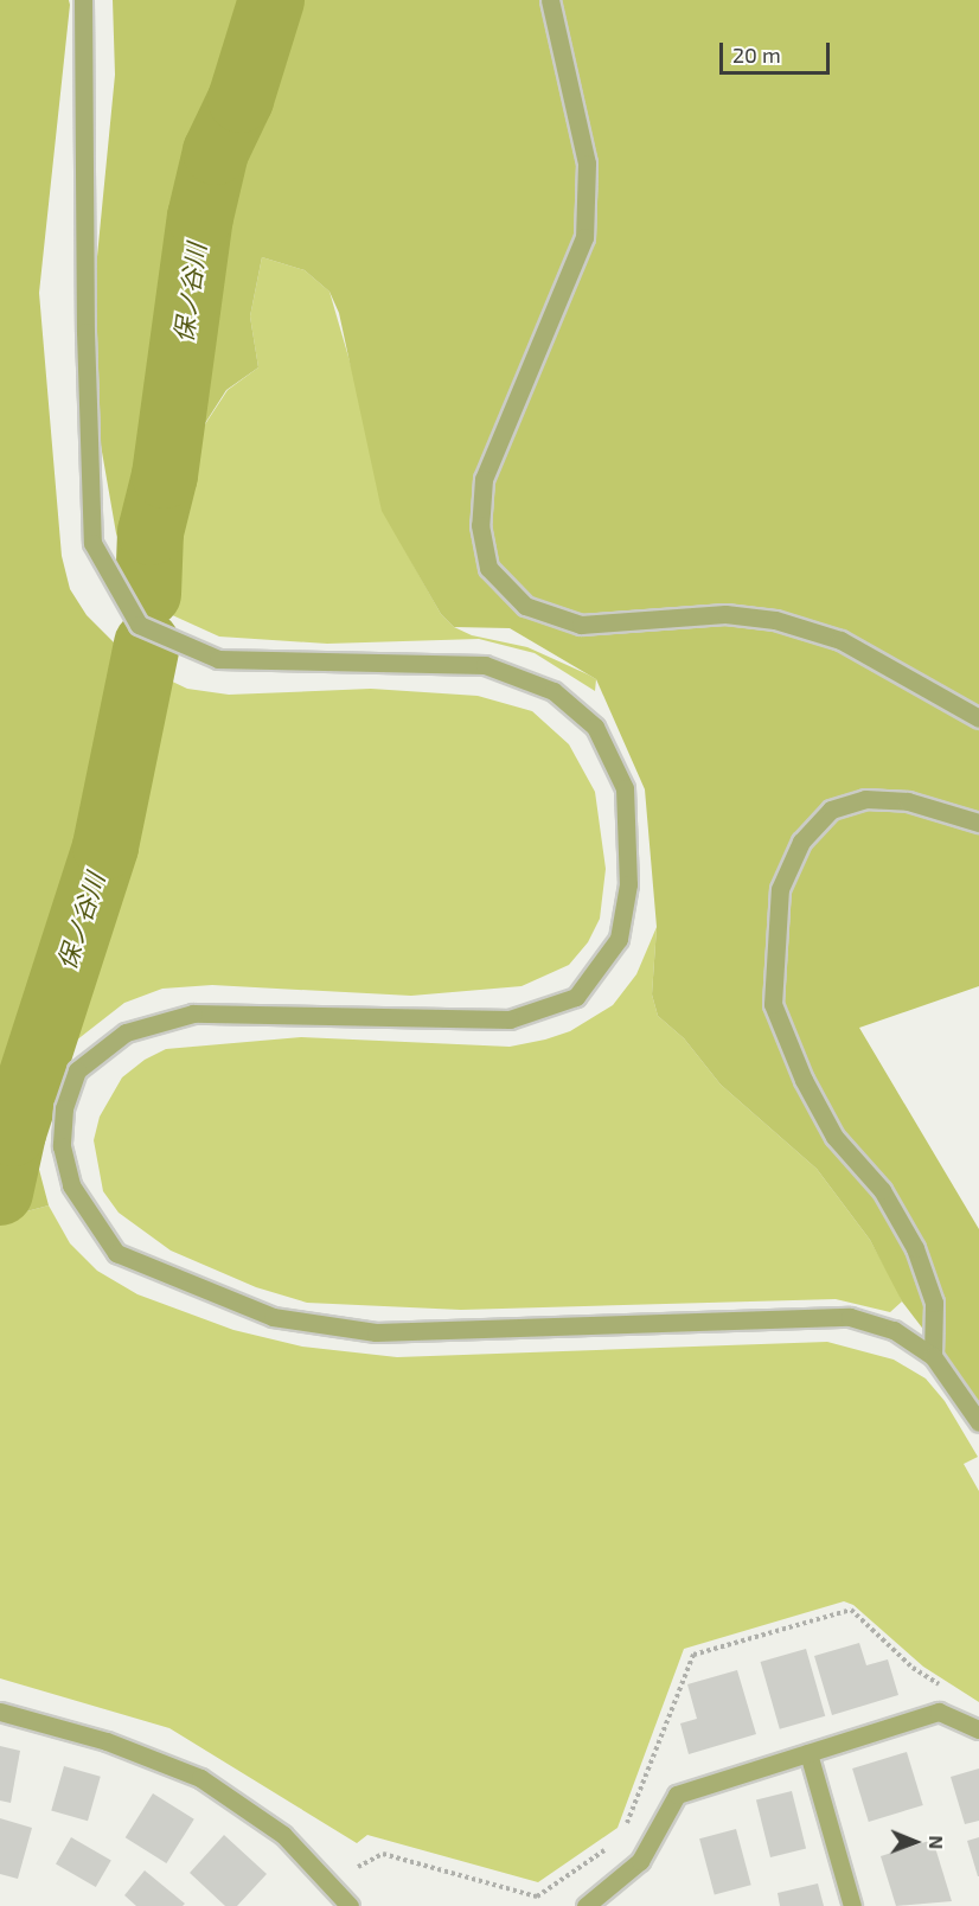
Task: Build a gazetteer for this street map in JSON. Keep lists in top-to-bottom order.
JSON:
{
  "water": ["保ノ谷川"],
  "scale_bar": "20 m",
  "north": "right"
}
